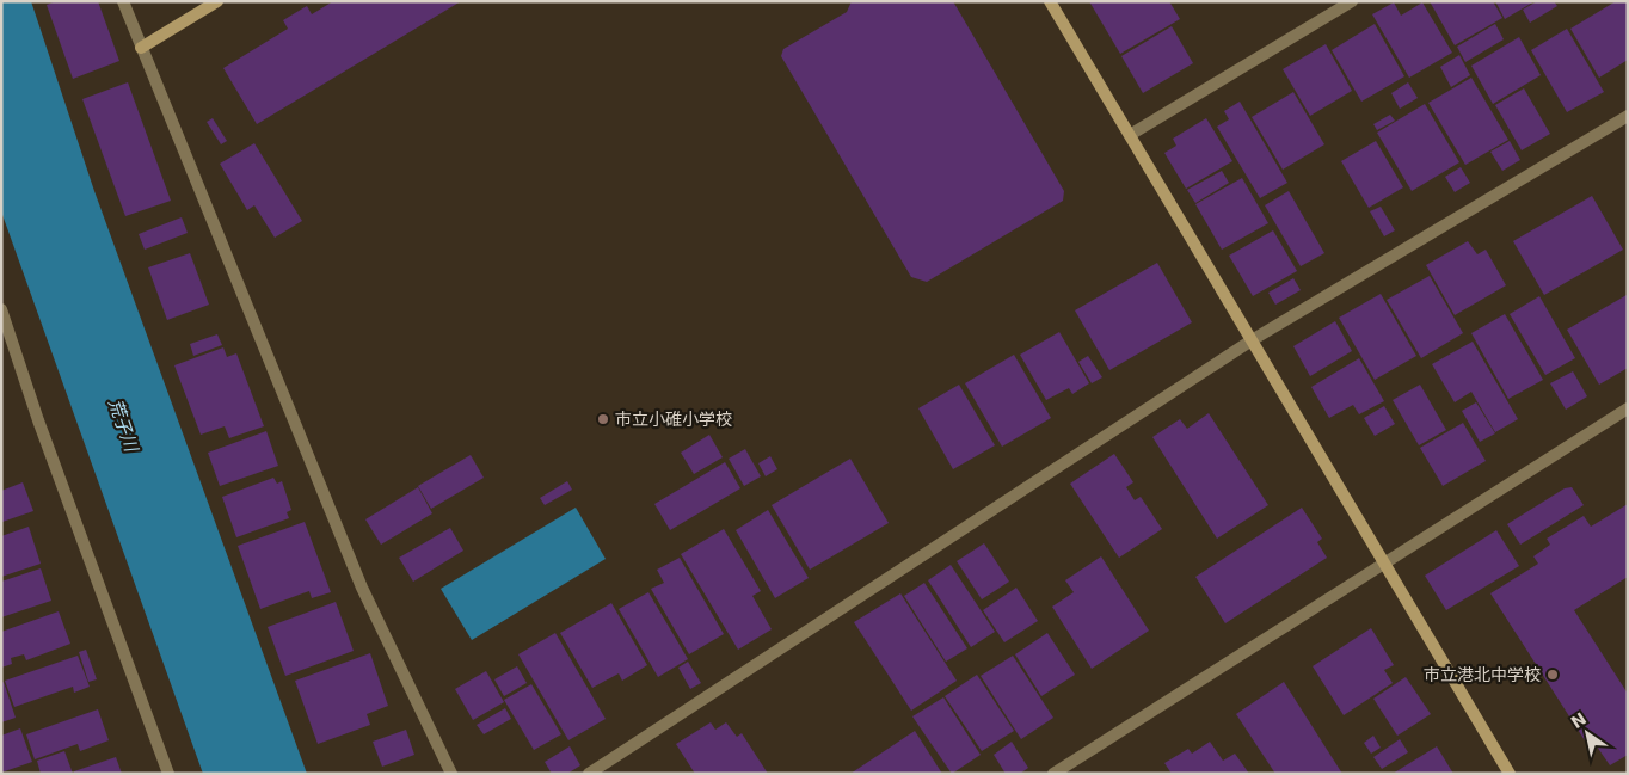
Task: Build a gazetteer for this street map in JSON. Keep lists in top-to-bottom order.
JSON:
{
  "water": ["荒子川"],
  "places": ["市立小碓小学校", "市立港北中学校"],
  "north": "top left"
}
